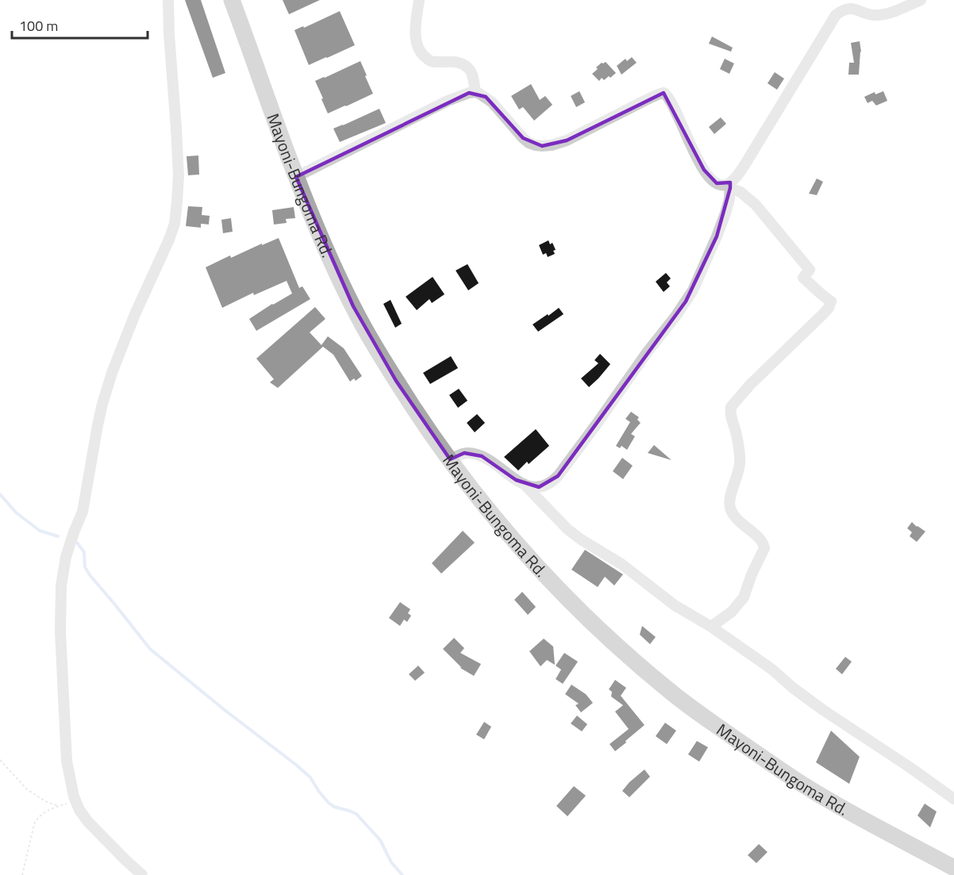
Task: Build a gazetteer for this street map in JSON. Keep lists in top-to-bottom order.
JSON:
{
  "streets": {
    "main road": ["Mayoni-Bungoma Rd."]
  },
  "scale_bar": "100 m"
}
